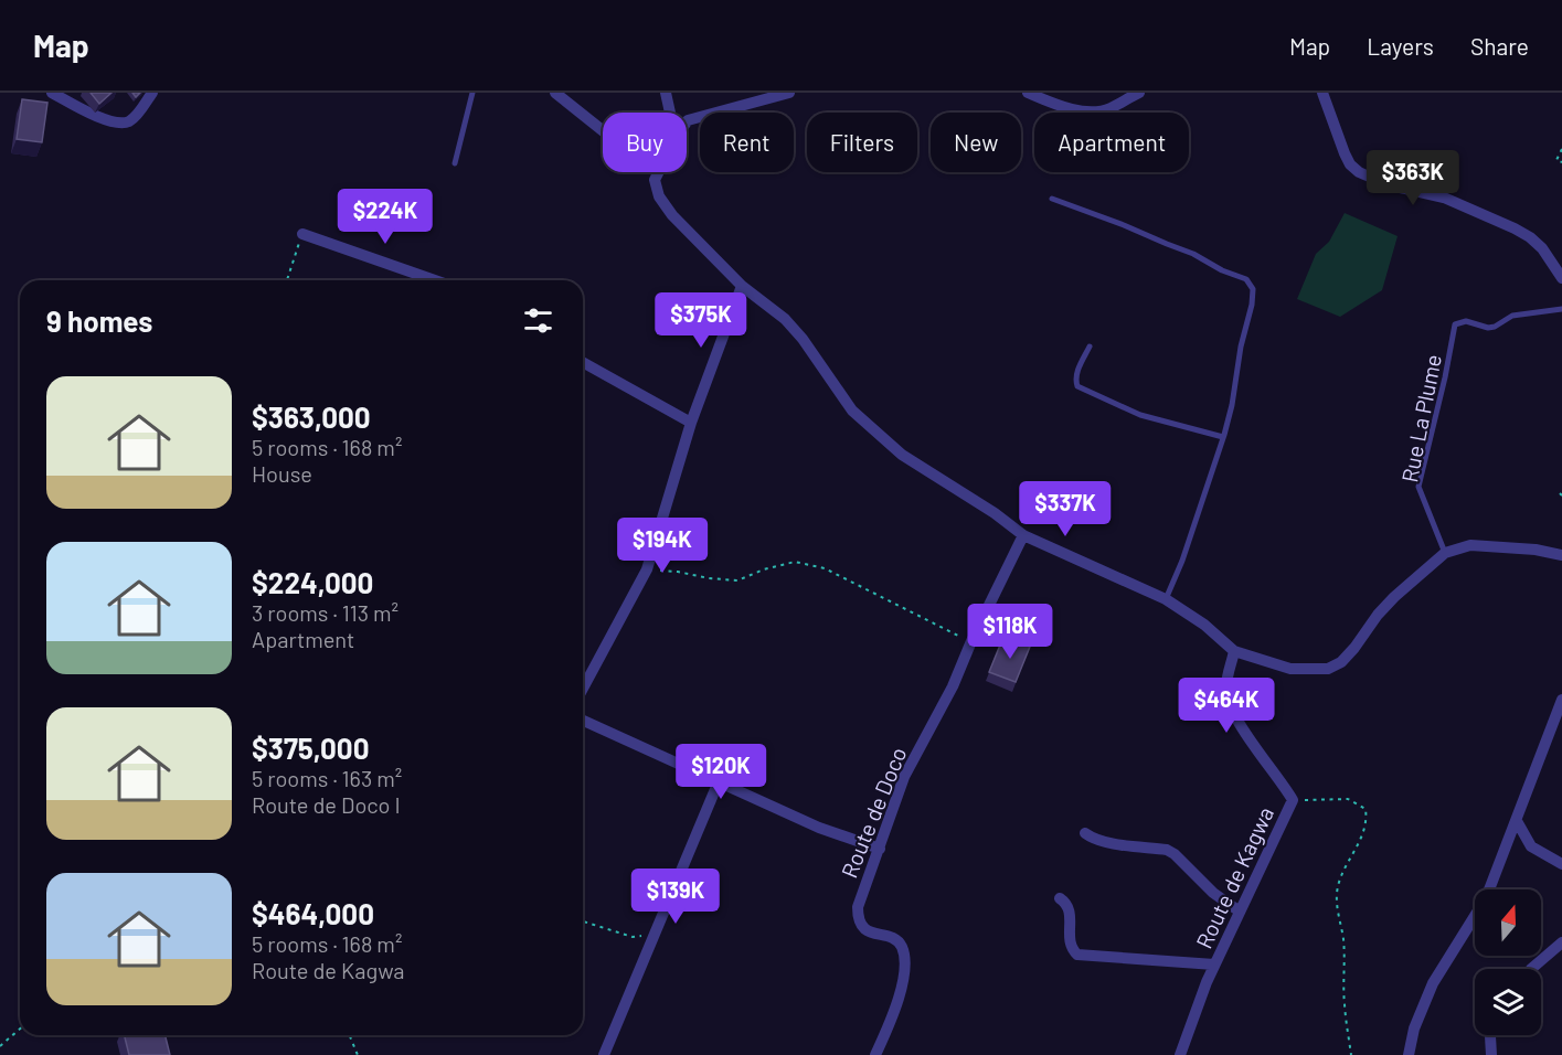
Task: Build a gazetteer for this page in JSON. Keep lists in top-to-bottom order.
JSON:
{
  "streets": {
    "street": ["Route de Doco", "Route de Kagwa"],
    "lane": ["Rue La Plume"]
  },
  "north": "top",
  "page": {
    "header": "Map",
    "nav": ["Map", "Layers", "Share"],
    "chip": [
      "Buy",
      "Rent",
      "Filters",
      "New",
      "Apartment"
    ],
    "price": [
      "$363K",
      "$224K",
      "$375K",
      "$337K",
      "$194K",
      "$118K",
      "$464K",
      "$120K",
      "$139K"
    ],
    "heading": "9 homes",
    "list": [
      {
        "name": "$363,000",
        "note": "5 rooms · 168 m² · House"
      },
      {
        "name": "$224,000",
        "note": "3 rooms · 113 m² · Apartment"
      },
      {
        "name": "$375,000",
        "note": "5 rooms · 163 m² · Route de Doco I"
      },
      {
        "name": "$464,000",
        "note": "5 rooms · 168 m² · Route de Kagwa"
      }
    ]
  }
}
